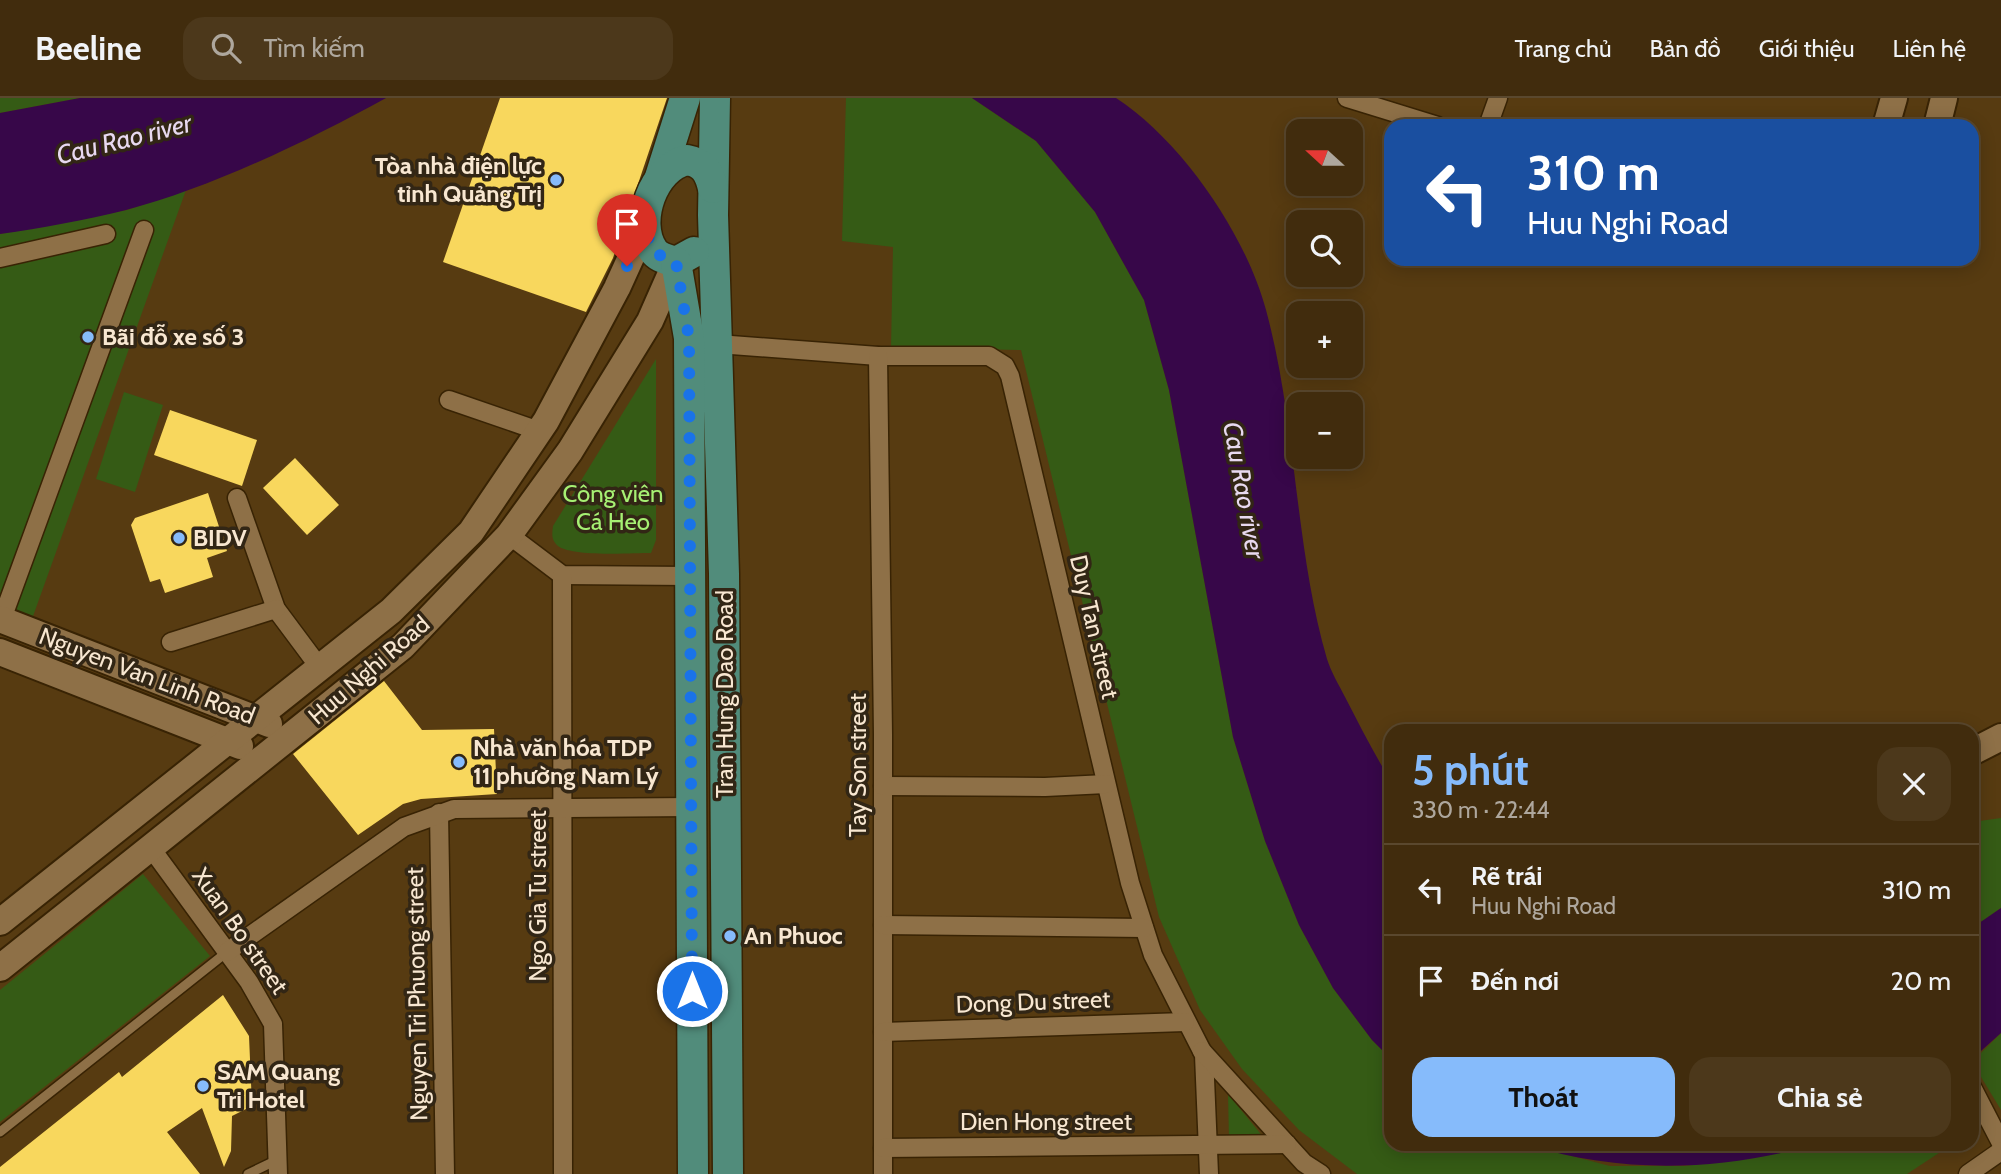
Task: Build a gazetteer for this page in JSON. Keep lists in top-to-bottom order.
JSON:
{
  "streets": {
    "main road": ["Huu Nghi Road", "Nguyen Van Linh Road", "Tran Hung Dao Road"],
    "street": [
      "Duy Tan street",
      "Tay Son street",
      "Ngo Gia Tu street",
      "Xuan Bo street",
      "Nguyen Tri Phuong street",
      "Dong Du street",
      "Dien Hong street"
    ]
  },
  "crossings": [
    ["Duy Tan street", "Tran Hung Dao Road"],
    ["Duy Tan street", "Tay Son street"],
    ["Duy Tan street", "Dong Du street"],
    ["Duy Tan street", "Dien Hong street"],
    ["Huu Nghi Road", "Nguyen Van Linh Road"],
    ["Huu Nghi Road", "Tran Hung Dao Road"],
    ["Huu Nghi Road", "Xuan Bo street"],
    ["Tay Son street", "Dong Du street"],
    ["Tay Son street", "Dien Hong street"]
  ],
  "water": ["Cau Rao river"],
  "parks": ["Công viên Cá Heo"],
  "places": [
    "Tòa nhà điện lực tỉnh Quảng Trị",
    "Bãi đỗ xe số 3",
    "BIDV",
    "Nhà văn hóa TDP 11 phường Nam Lý",
    "An Phuoc",
    "SAM Quang Tri Hotel"
  ],
  "north": "left",
  "page": {
    "header": "Beeline",
    "search": "Tìm kiếm",
    "nav": [
      "Trang chủ",
      "Bản đồ",
      "Giới thiệu",
      "Liên hệ"
    ],
    "map_buttons": ["+", "−"],
    "turn": ["310 m", "Huu Nghi Road"],
    "heading": ["5 phút", "330 m · 22:44"],
    "list": [
      {
        "name": "Rẽ trái",
        "note": "Huu Nghi Road",
        "value": "310 m"
      },
      {
        "name": "Đến nơi",
        "value": "20 m"
      }
    ],
    "buttons": ["Thoát", "Chia sẻ"]
  }
}
